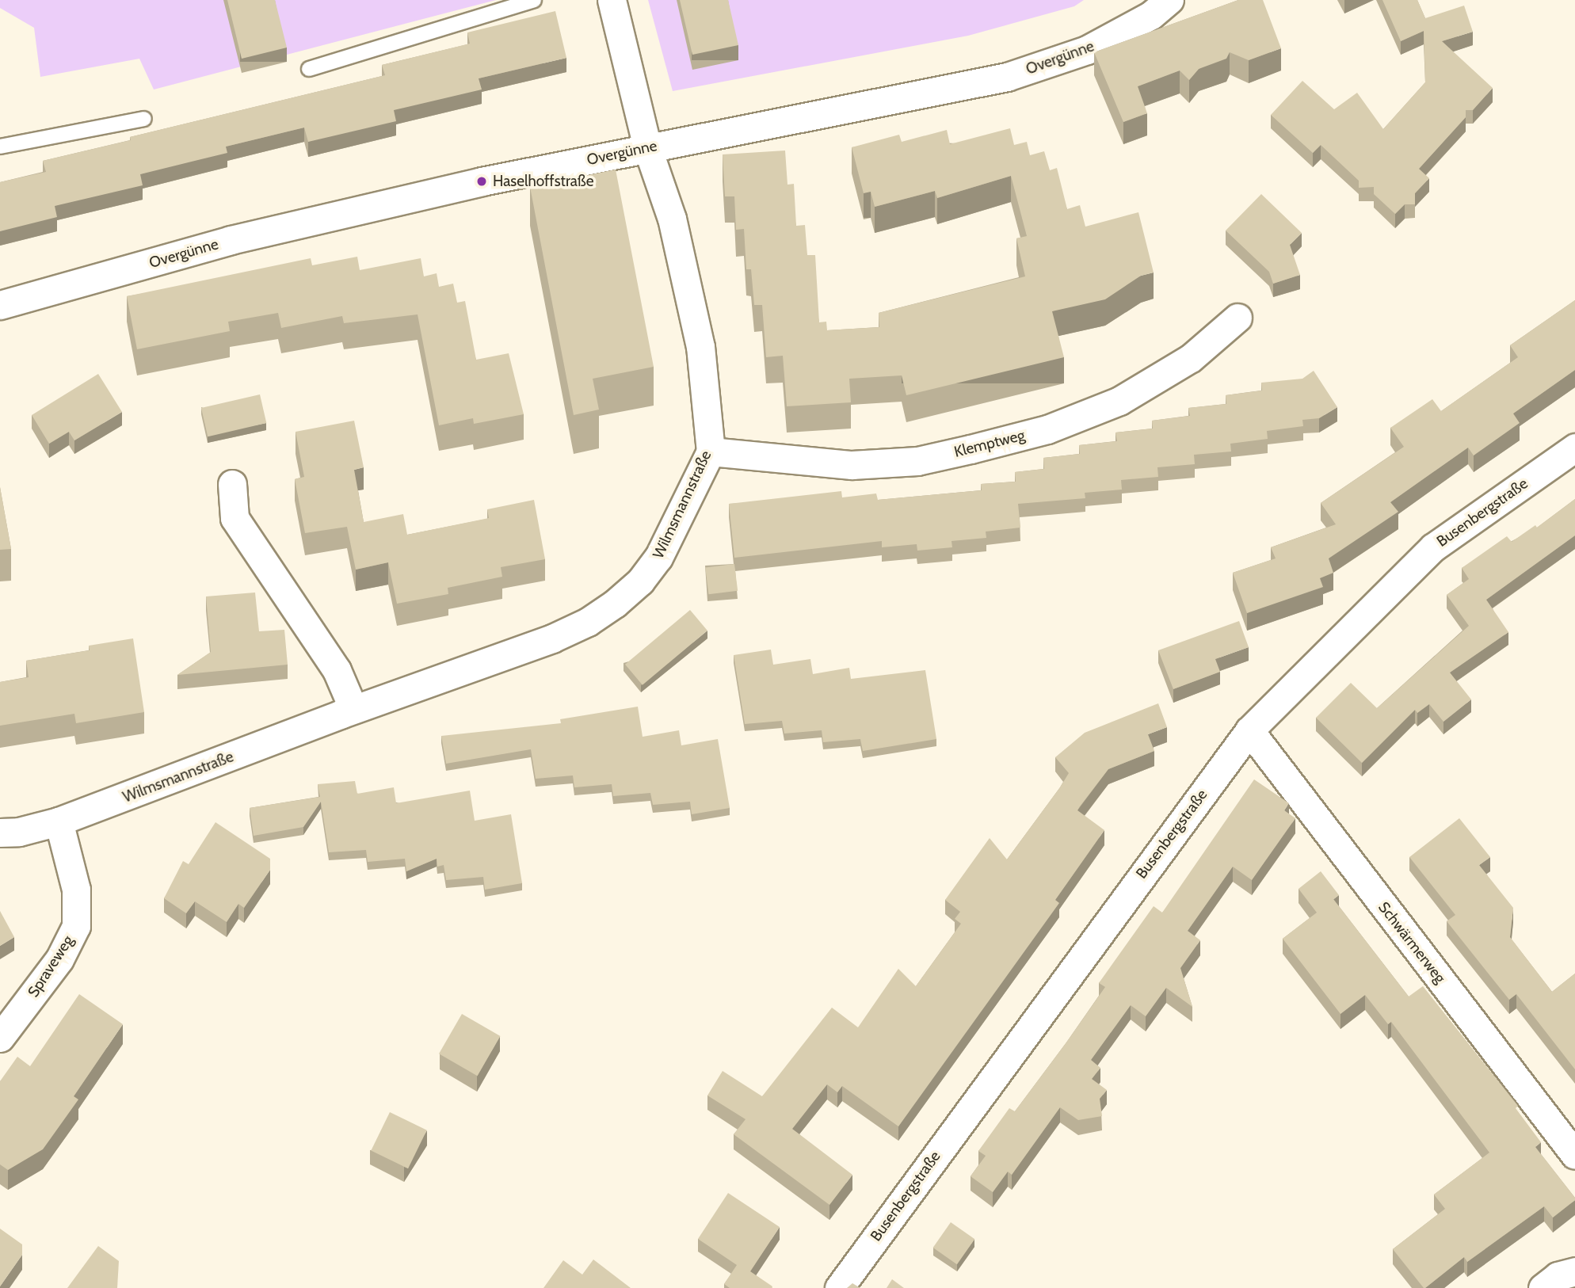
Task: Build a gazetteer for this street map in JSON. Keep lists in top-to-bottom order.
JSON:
{
  "streets": {
    "street": [
      "Overgünne",
      "Klemptweg",
      "Wilmsmannstraße",
      "Busenbergstraße",
      "Schwärmerweg",
      "Spraveweg"
    ]
  },
  "crossings": [
    ["Overgünne", "Wilmsmannstraße"],
    ["Klemptweg", "Wilmsmannstraße"],
    ["Wilmsmannstraße", "Spraveweg"],
    ["Busenbergstraße", "Schwärmerweg"]
  ],
  "places": ["Haselhoffstraße"]
}
